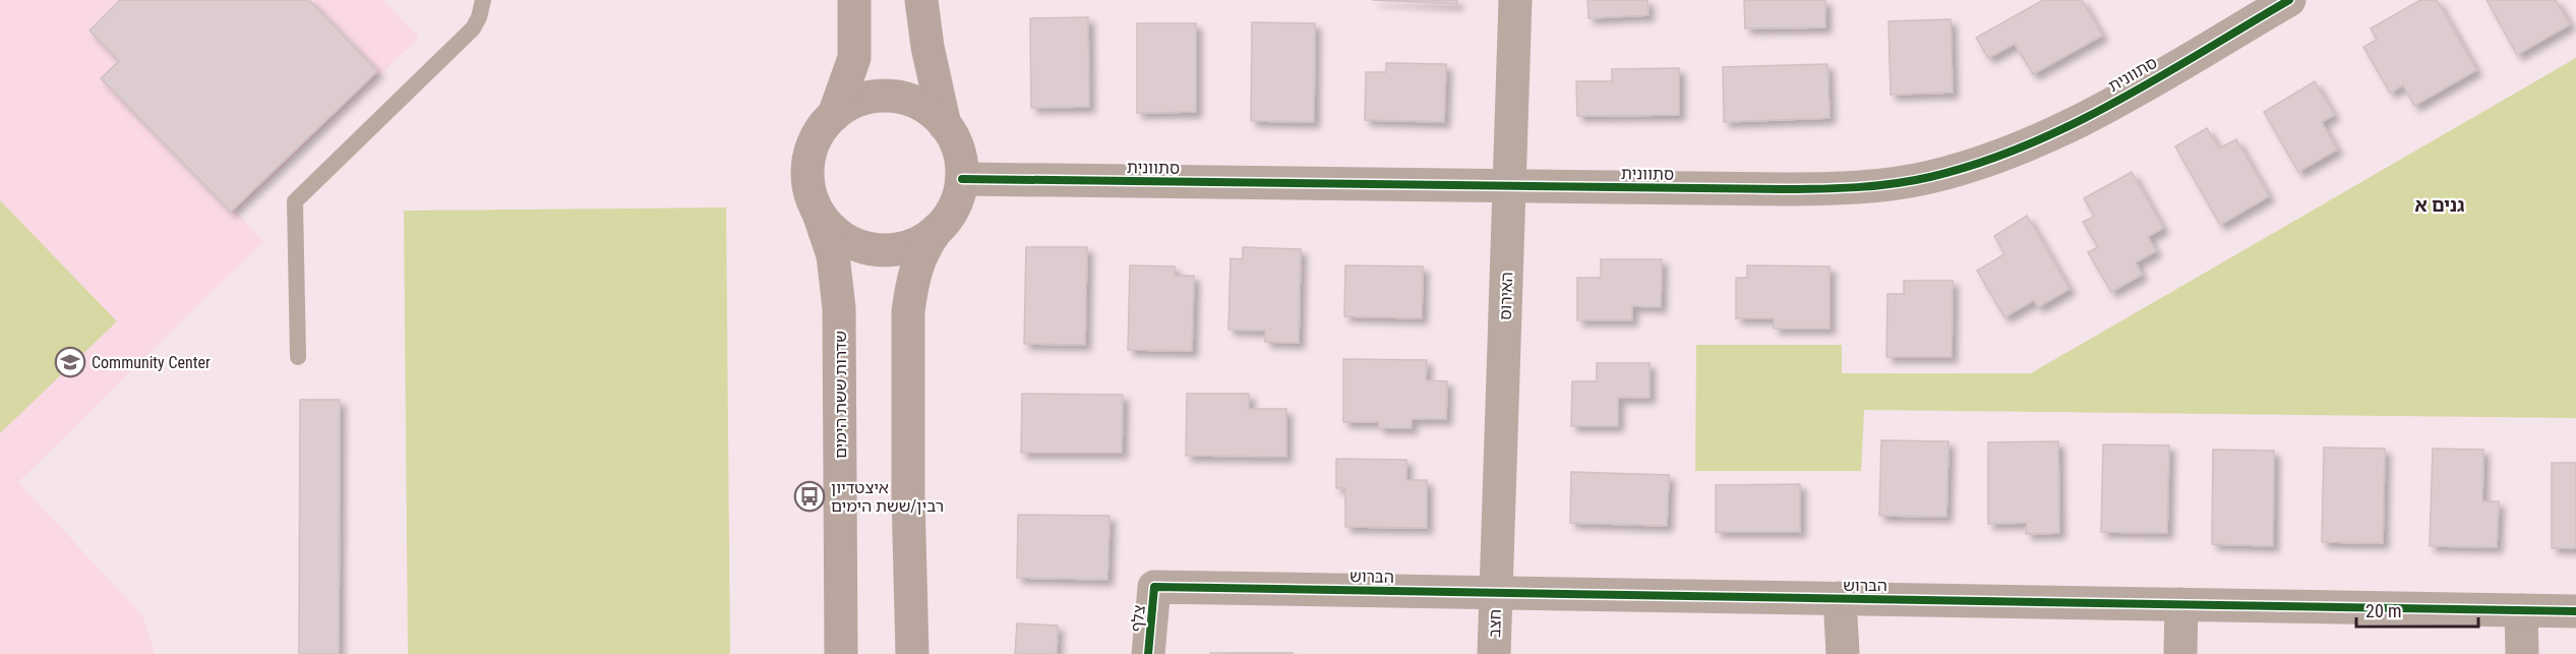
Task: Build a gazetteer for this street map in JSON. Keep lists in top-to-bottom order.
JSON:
{
  "streets": {
    "main road": ["שדרות ששת הימים"],
    "street": [
      "סתוונית",
      "האירוס",
      "הברוש",
      "צלף",
      "חצב"
    ]
  },
  "crossings": [
    ["סתוונית", "האירוס"],
    ["סתוונית", "שדרות ששת הימים"],
    ["האירוס", "הברוש"],
    ["האירוס", "חצב"],
    ["הברוש", "צלף"],
    ["הברוש", "חצב"]
  ],
  "districts": ["גנים א"],
  "places": {
    "school or university": ["Community Center"],
    "bus stop": ["איצטדיון רבין/ששת הימים"]
  },
  "scale_bar": "20 m"
}
